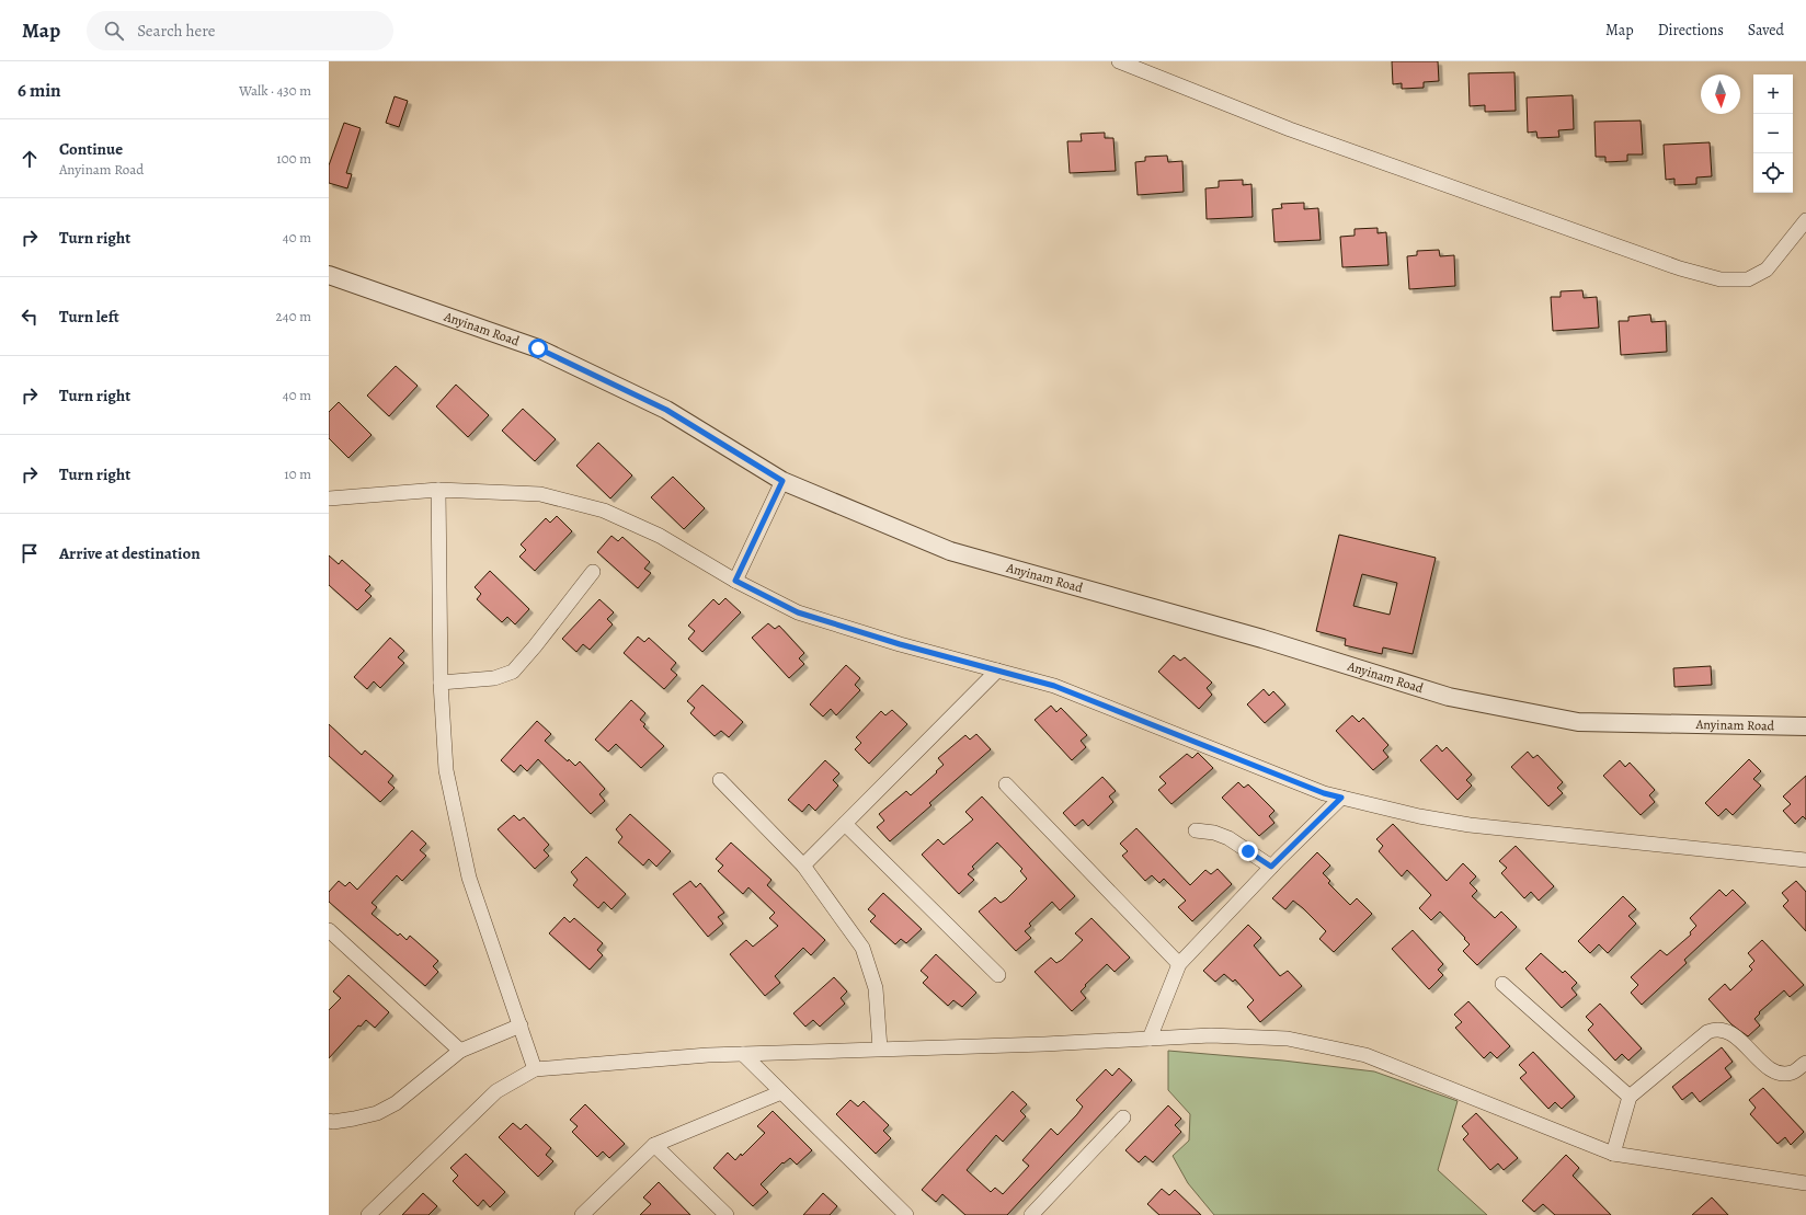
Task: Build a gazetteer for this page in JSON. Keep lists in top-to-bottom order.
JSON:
{
  "streets": {
    "street": ["Anyinam Road"]
  },
  "north": "bottom",
  "page": {
    "header": "Map",
    "search": "Search here",
    "nav": ["Map", "Directions", "Saved"],
    "heading": ["6 min", "Walk · 430 m"],
    "map_buttons": ["+", "−"],
    "list": [
      ["Continue", "Anyinam Road", "100 m"],
      ["Turn right", "40 m"],
      ["Turn left", "240 m"],
      ["Turn right", "40 m"],
      ["Turn right", "10 m"],
      "Arrive at destination"
    ]
  }
}
